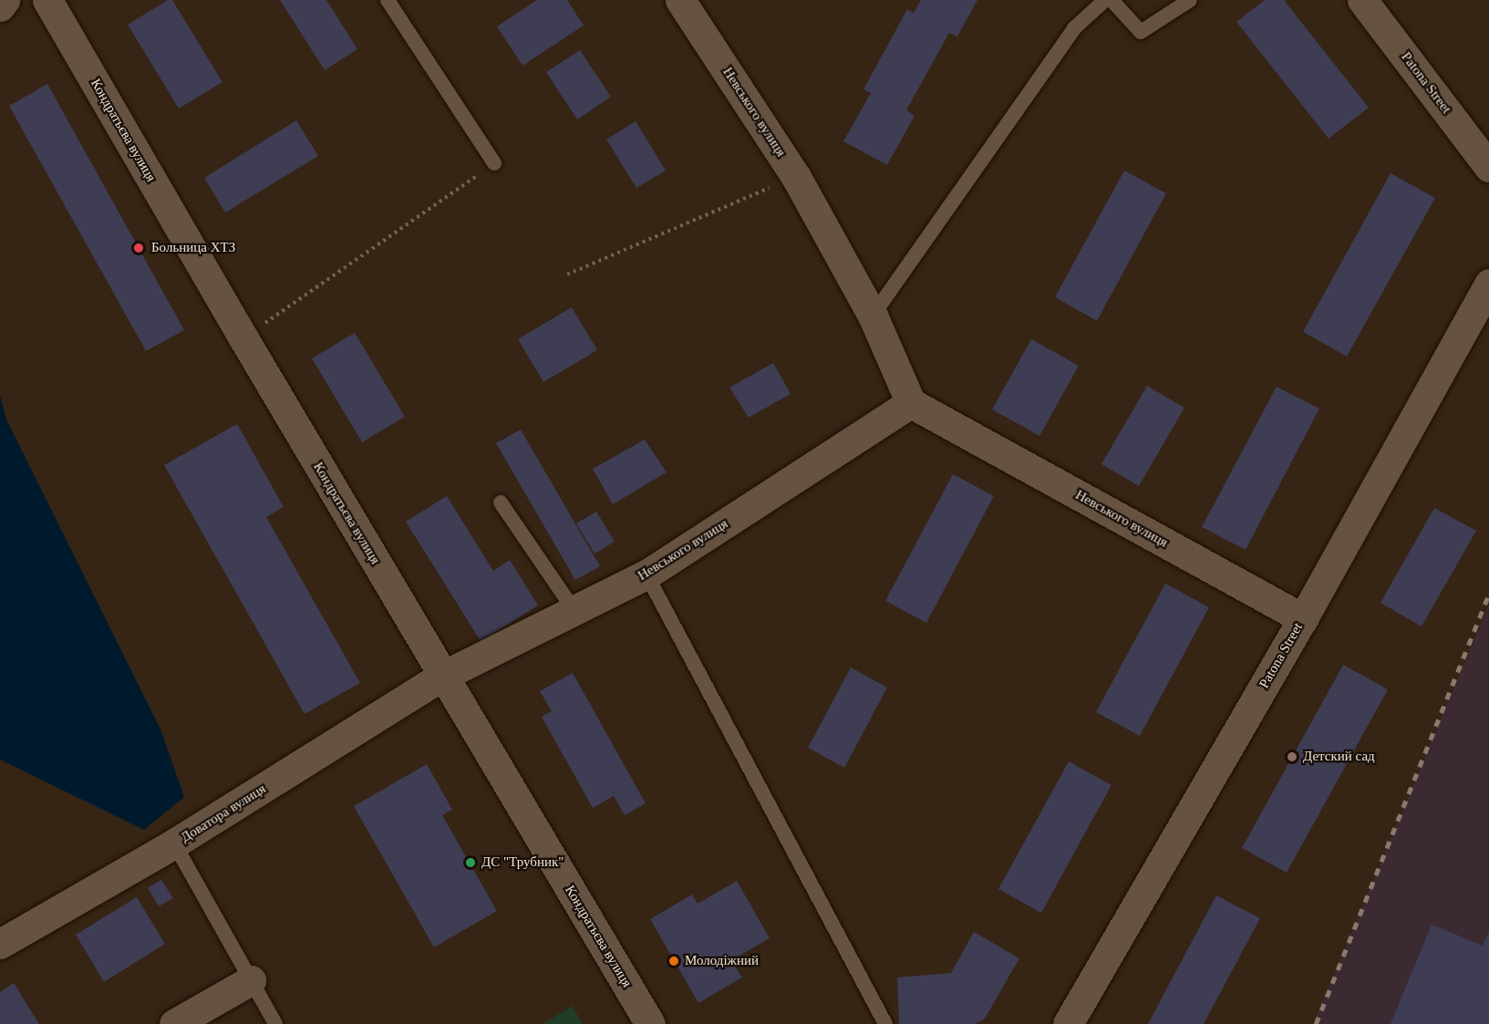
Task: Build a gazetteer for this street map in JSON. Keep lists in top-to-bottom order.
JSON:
{
  "streets": {
    "street": [
      "Patona Street",
      "Невського вулиця",
      "Кондратьєва вулиця",
      "Доватора вулиця"
    ]
  },
  "crossings": [
    ["Patona Street", "Невського вулиця"],
    ["Невського вулиця", "Кондратьєва вулиця"],
    ["Невського вулиця", "Доватора вулиця"],
    ["Кондратьєва вулиця", "Доватора вулиця"]
  ],
  "places": [
    "Больница ХТЗ",
    "Детский сад",
    "ДС \"Трубник\"",
    "Молодіжний"
  ]
}
